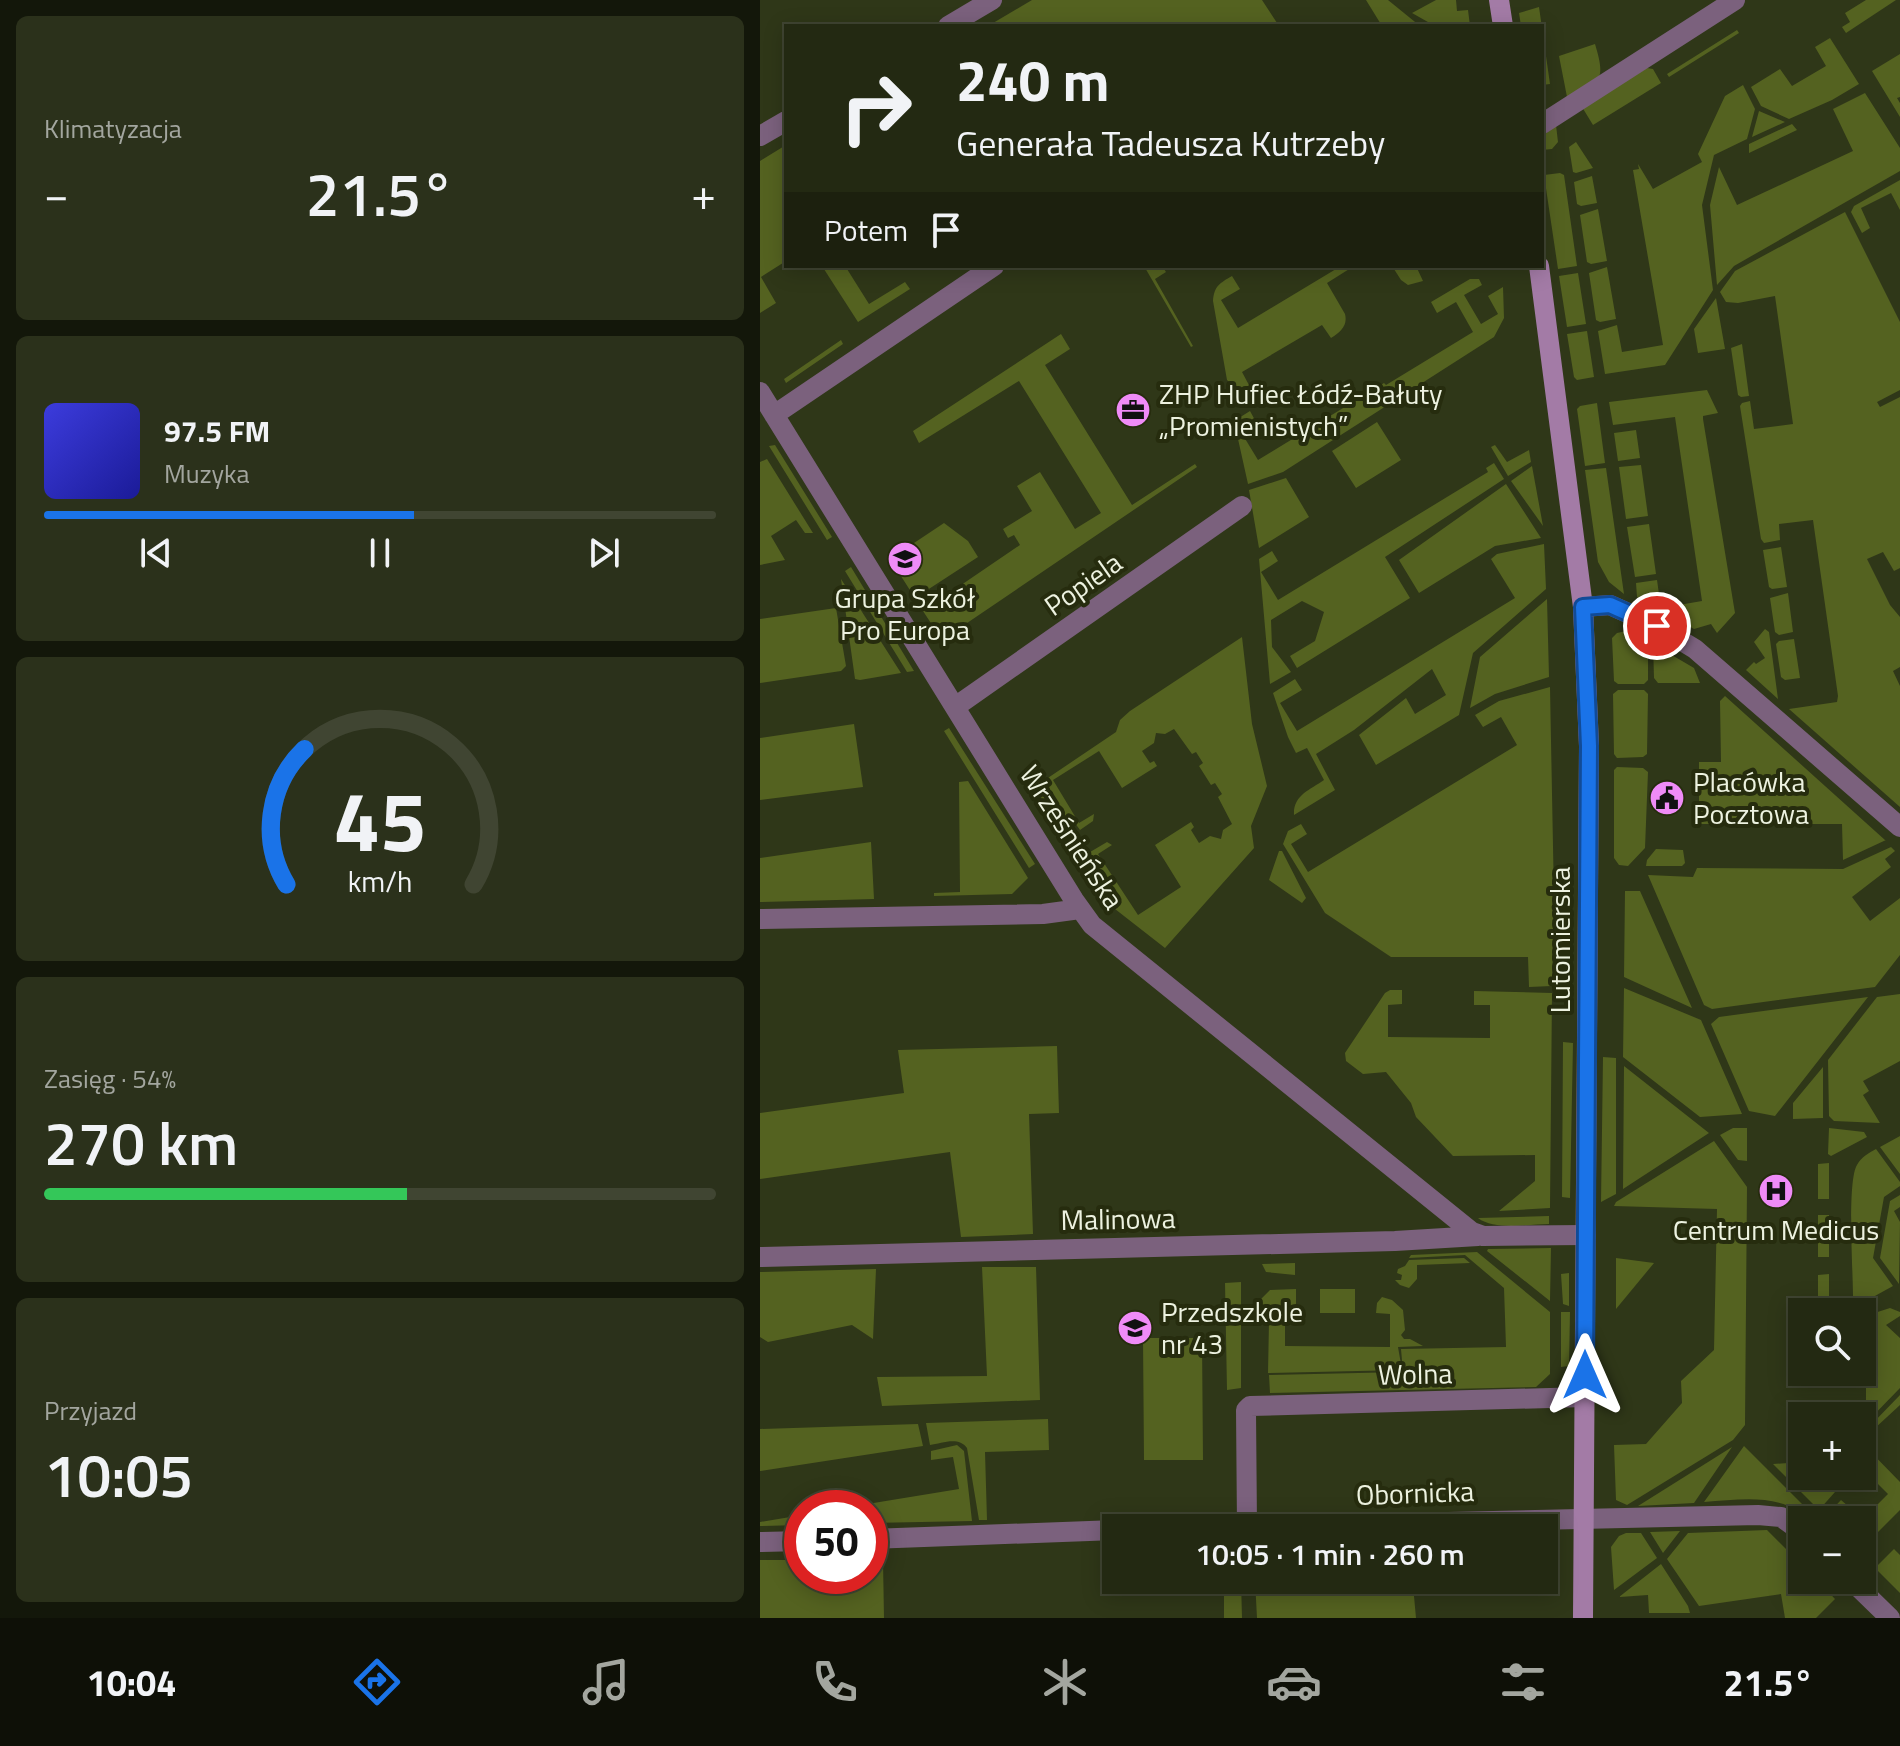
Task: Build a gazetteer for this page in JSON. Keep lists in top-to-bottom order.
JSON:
{
  "streets": {
    "main road": ["Lutomierska"],
    "street": [
      "Popiela",
      "Wrześnieńska",
      "Malinowa",
      "Wolna",
      "Obornicka"
    ]
  },
  "crossings": [
    ["Popiela", "Wrześnieńska"],
    ["Wrześnieńska", "Malinowa"],
    ["Lutomierska", "Wolna"],
    ["Lutomierska", "Obornicka"]
  ],
  "places": {
    "office": ["ZHP Hufiec Łódź-Bałuty „Promienistych”"],
    "school or university": ["Grupa Szkół Pro Europa", "Przedszkole nr 43"],
    "public building": ["Placówka Pocztowa"],
    "hospital": ["Centrum Medicus"]
  },
  "page": {
    "tile": [
      "Klimatyzacja",
      ["Zasięg · 54%", "270 km"],
      ["Przyjazd", "10:05"]
    ],
    "turn": ["240 m", "Generała Tadeusza Kutrzeby"],
    "heat": ["−", "21.5°", "+"],
    "then": "Potem",
    "song": ["97.5 FM", "Muzyka"],
    "map_buttons": ["+", "−"],
    "limit": "50",
    "trip": "10:05 · 1 min · 260 m",
    "tabs": ["10:04", "21.5°"],
    "gauge": ["45", "km/h"]
  }
}
